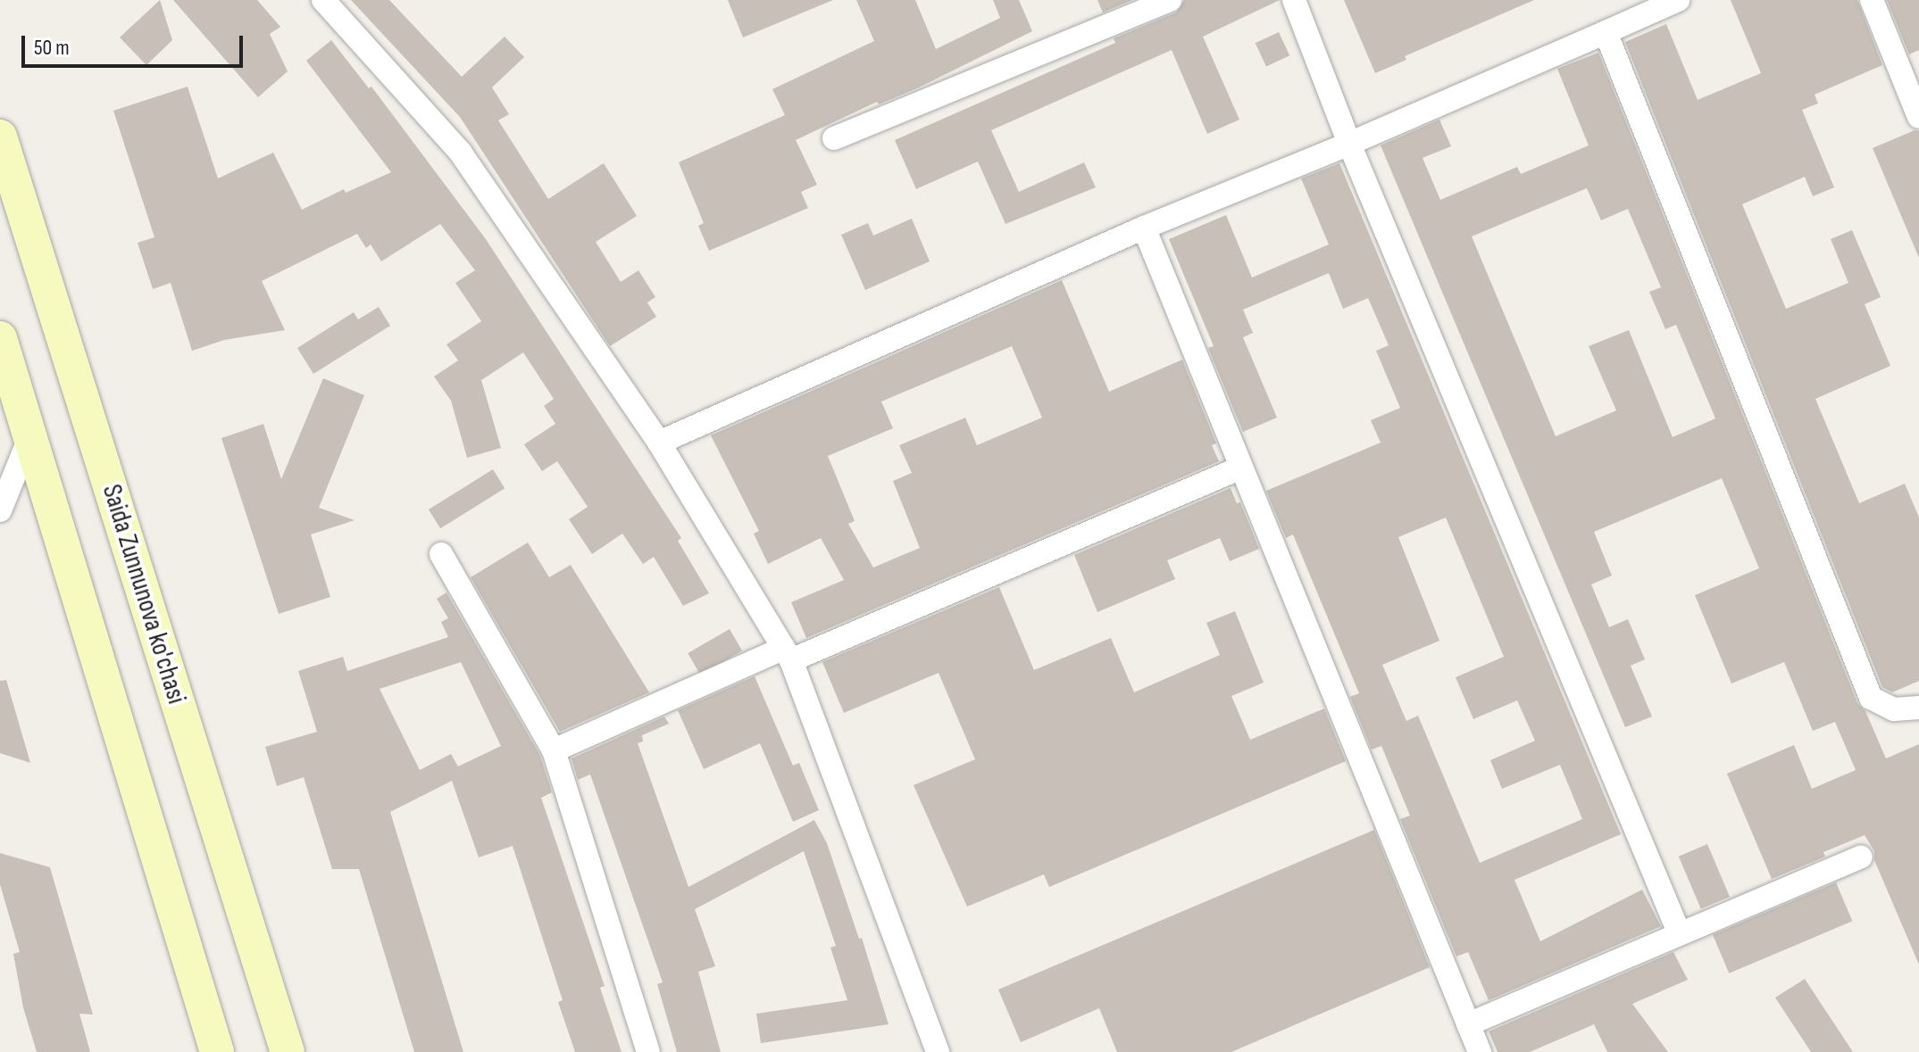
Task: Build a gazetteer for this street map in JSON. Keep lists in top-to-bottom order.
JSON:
{
  "streets": {
    "main road": ["Saida Zunnunova ko'chasi"]
  },
  "scale_bar": "50 m"
}
